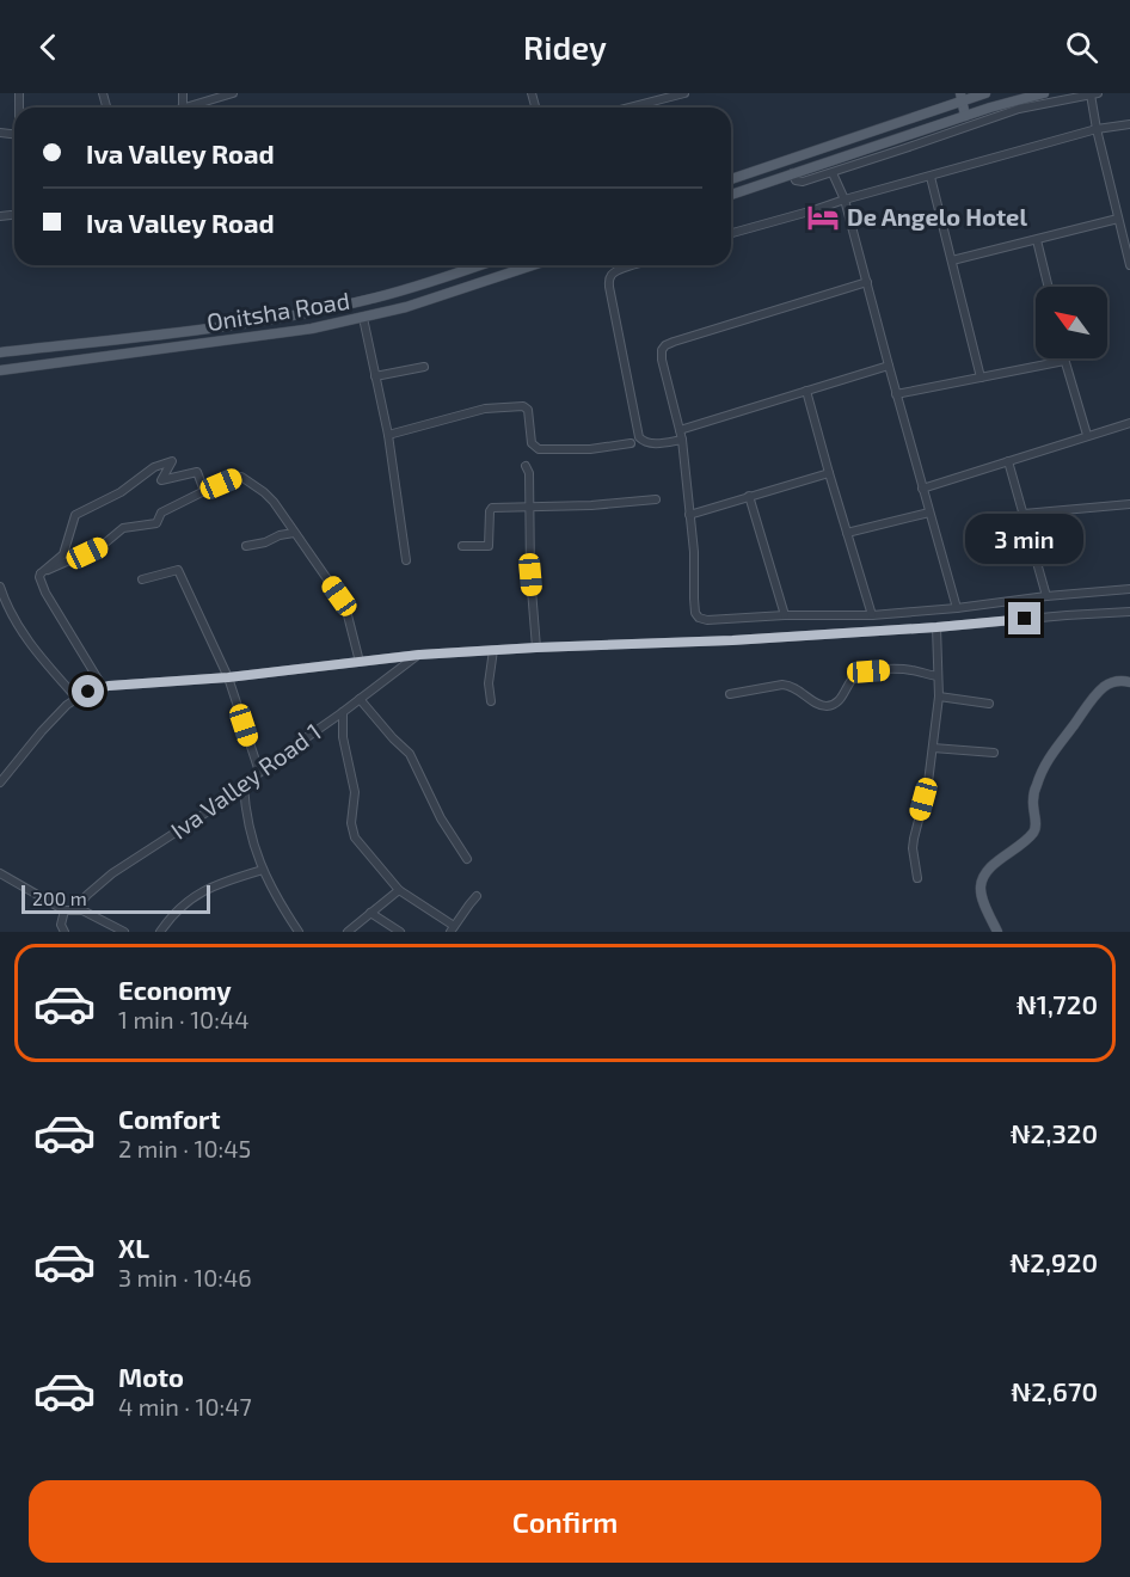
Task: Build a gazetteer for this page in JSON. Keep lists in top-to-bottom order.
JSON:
{
  "streets": {
    "main road": ["Onitsha Road"],
    "street": ["Iva Valley Road 1"]
  },
  "places": {
    "hotel": ["De Angelo Hotel"]
  },
  "scale_bar": "200 m",
  "north": "top left",
  "page": {
    "header": "Ridey",
    "banner": ["Iva Valley Road", "Iva Valley Road"],
    "bubble": "3 min",
    "scale": "200 m",
    "list": [
      {
        "name": "Economy",
        "note": "1 min · 10:44",
        "value": "₦1,720"
      },
      {
        "name": "Comfort",
        "note": "2 min · 10:45",
        "value": "₦2,320"
      },
      {
        "name": "XL",
        "note": "3 min · 10:46",
        "value": "₦2,920"
      },
      {
        "name": "Moto",
        "note": "4 min · 10:47",
        "value": "₦2,670"
      }
    ],
    "buttons": "Confirm"
  }
}
